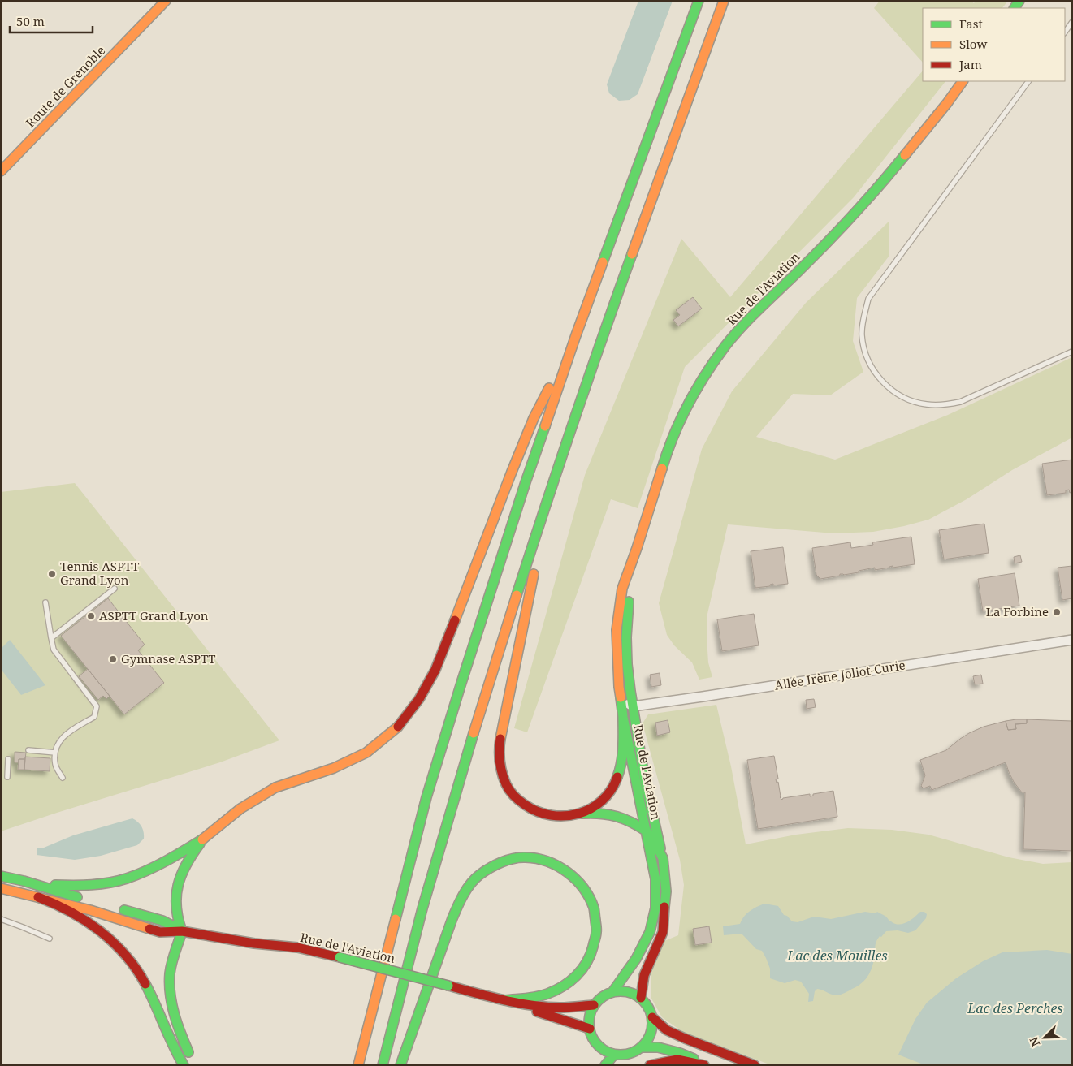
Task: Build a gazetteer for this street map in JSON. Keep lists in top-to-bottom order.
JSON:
{
  "streets": {
    "main road": ["Route de Grenoble", "Rue de l'Aviation"],
    "street": ["Allée Irène Joliot-Curie"]
  },
  "crossings": [
    ["Rue de l'Aviation", "Allée Irène Joliot-Curie"]
  ],
  "water": ["Lac des Mouilles", "Lac des Perches"],
  "places": [
    "Tennis ASPTT Grand Lyon",
    "La Forbine",
    "ASPTT Grand Lyon",
    "Gymnase ASPTT"
  ],
  "legend": ["Fast", "Slow", "Jam"],
  "scale_bar": "50 m",
  "north": "bottom left"
}
